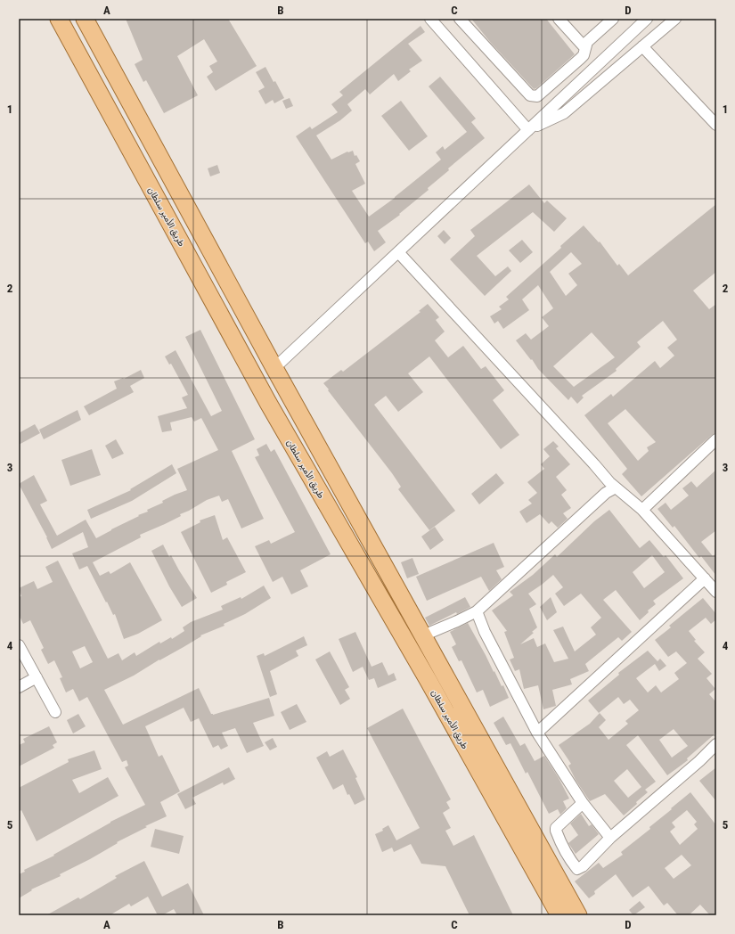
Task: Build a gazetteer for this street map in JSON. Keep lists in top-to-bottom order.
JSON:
{
  "streets": {
    "main road": ["طريق الأمير سلطان"]
  },
  "grid": {
    "columns": [
      "A",
      "B",
      "C",
      "D"
    ],
    "rows": [
      "1",
      "2",
      "3",
      "4",
      "5"
    ]
  }
}
